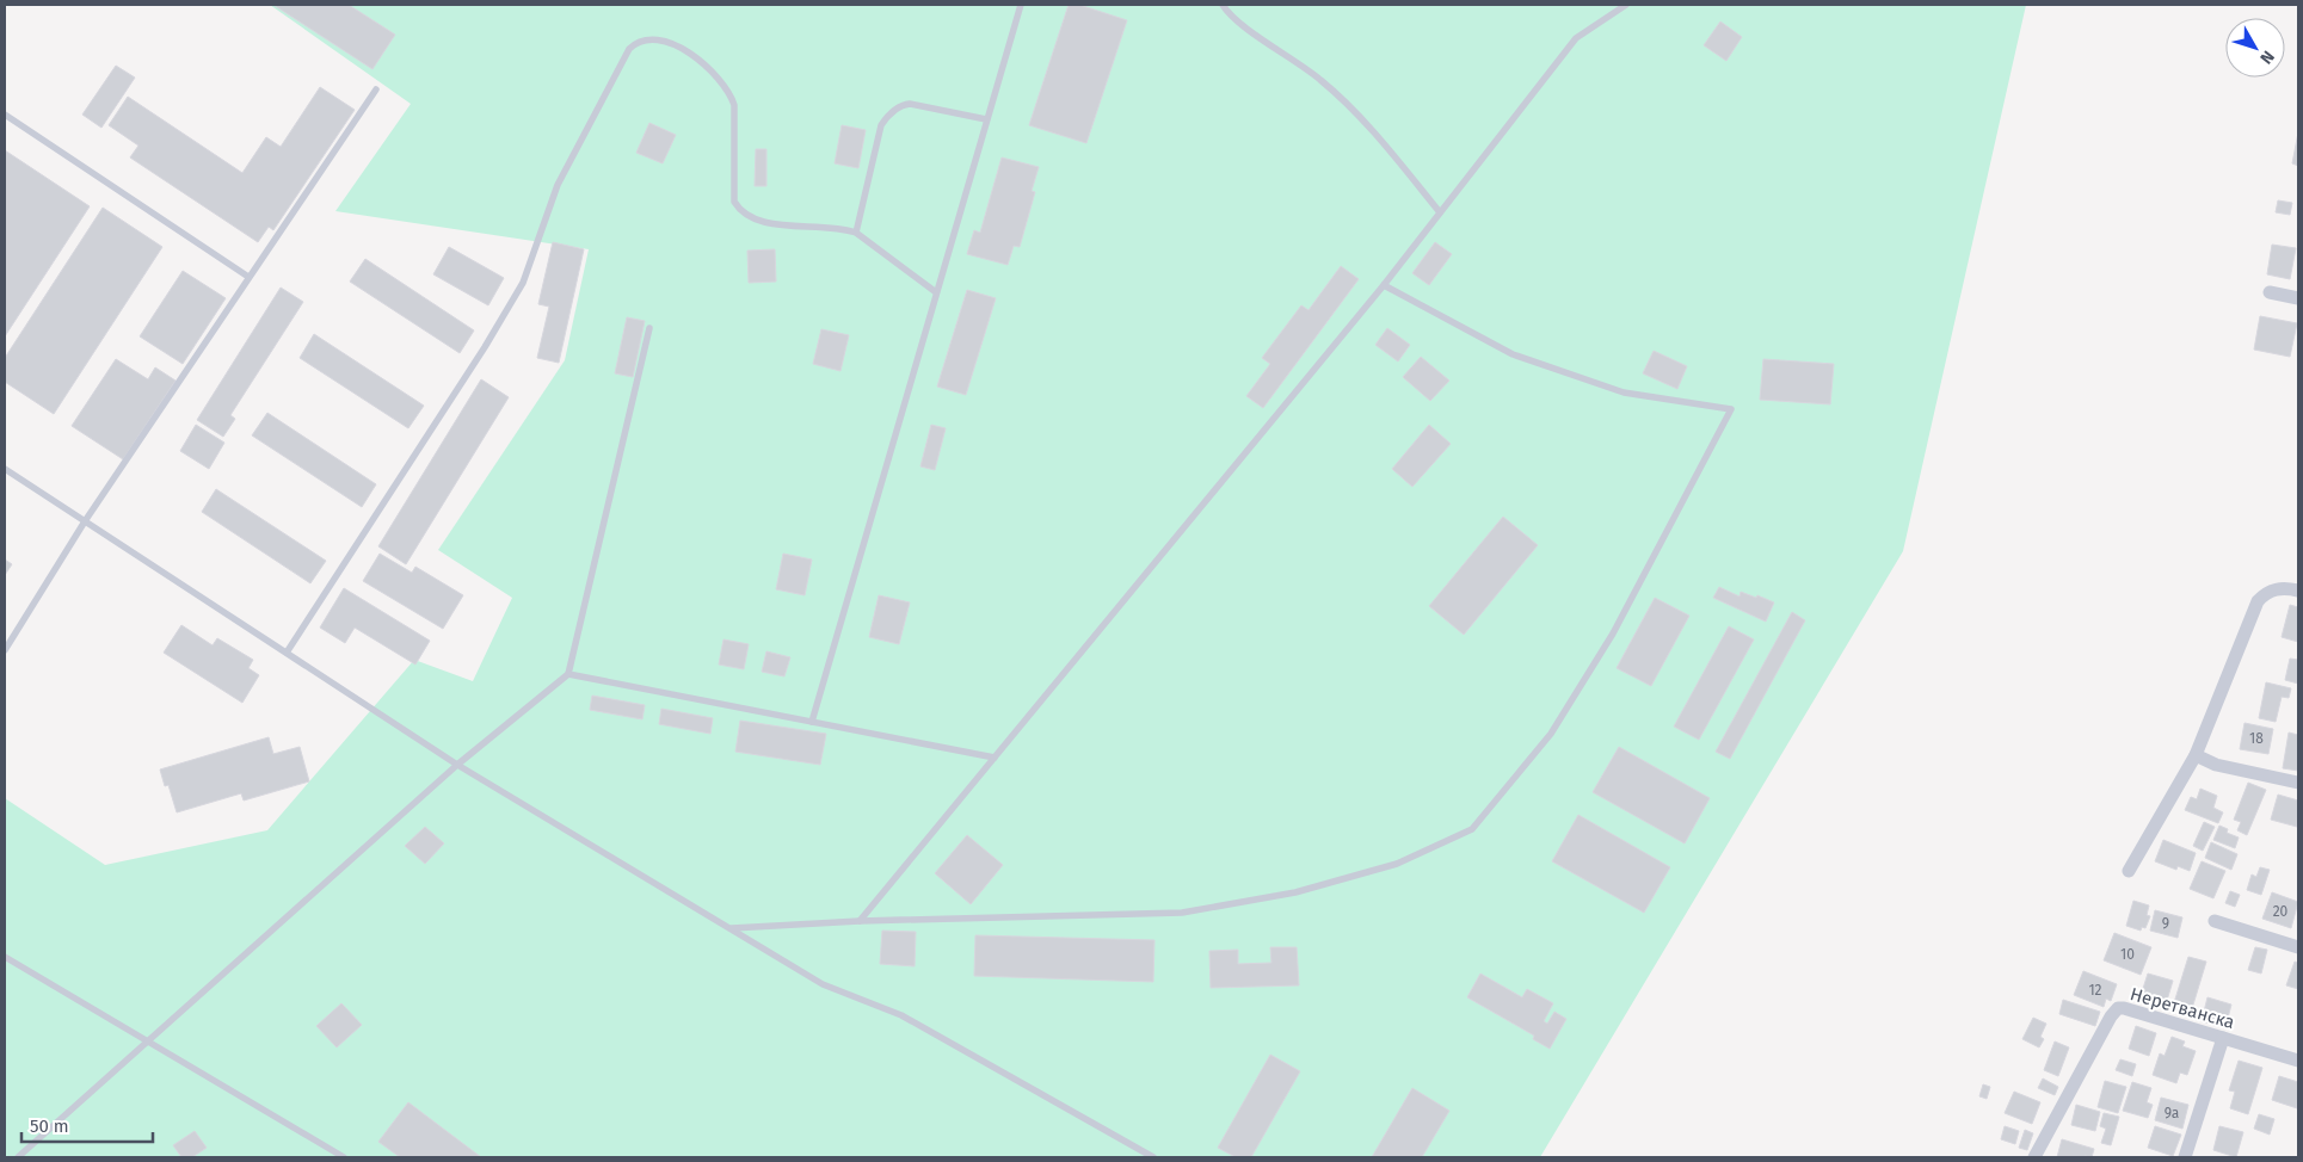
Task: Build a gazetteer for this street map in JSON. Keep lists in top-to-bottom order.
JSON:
{
  "streets": {
    "street": ["Неретванска"]
  },
  "house_numbers": [
    "18",
    "20",
    "9",
    "10",
    "12",
    "9a"
  ],
  "scale_bar": "50 m",
  "north": "bottom right"
}
